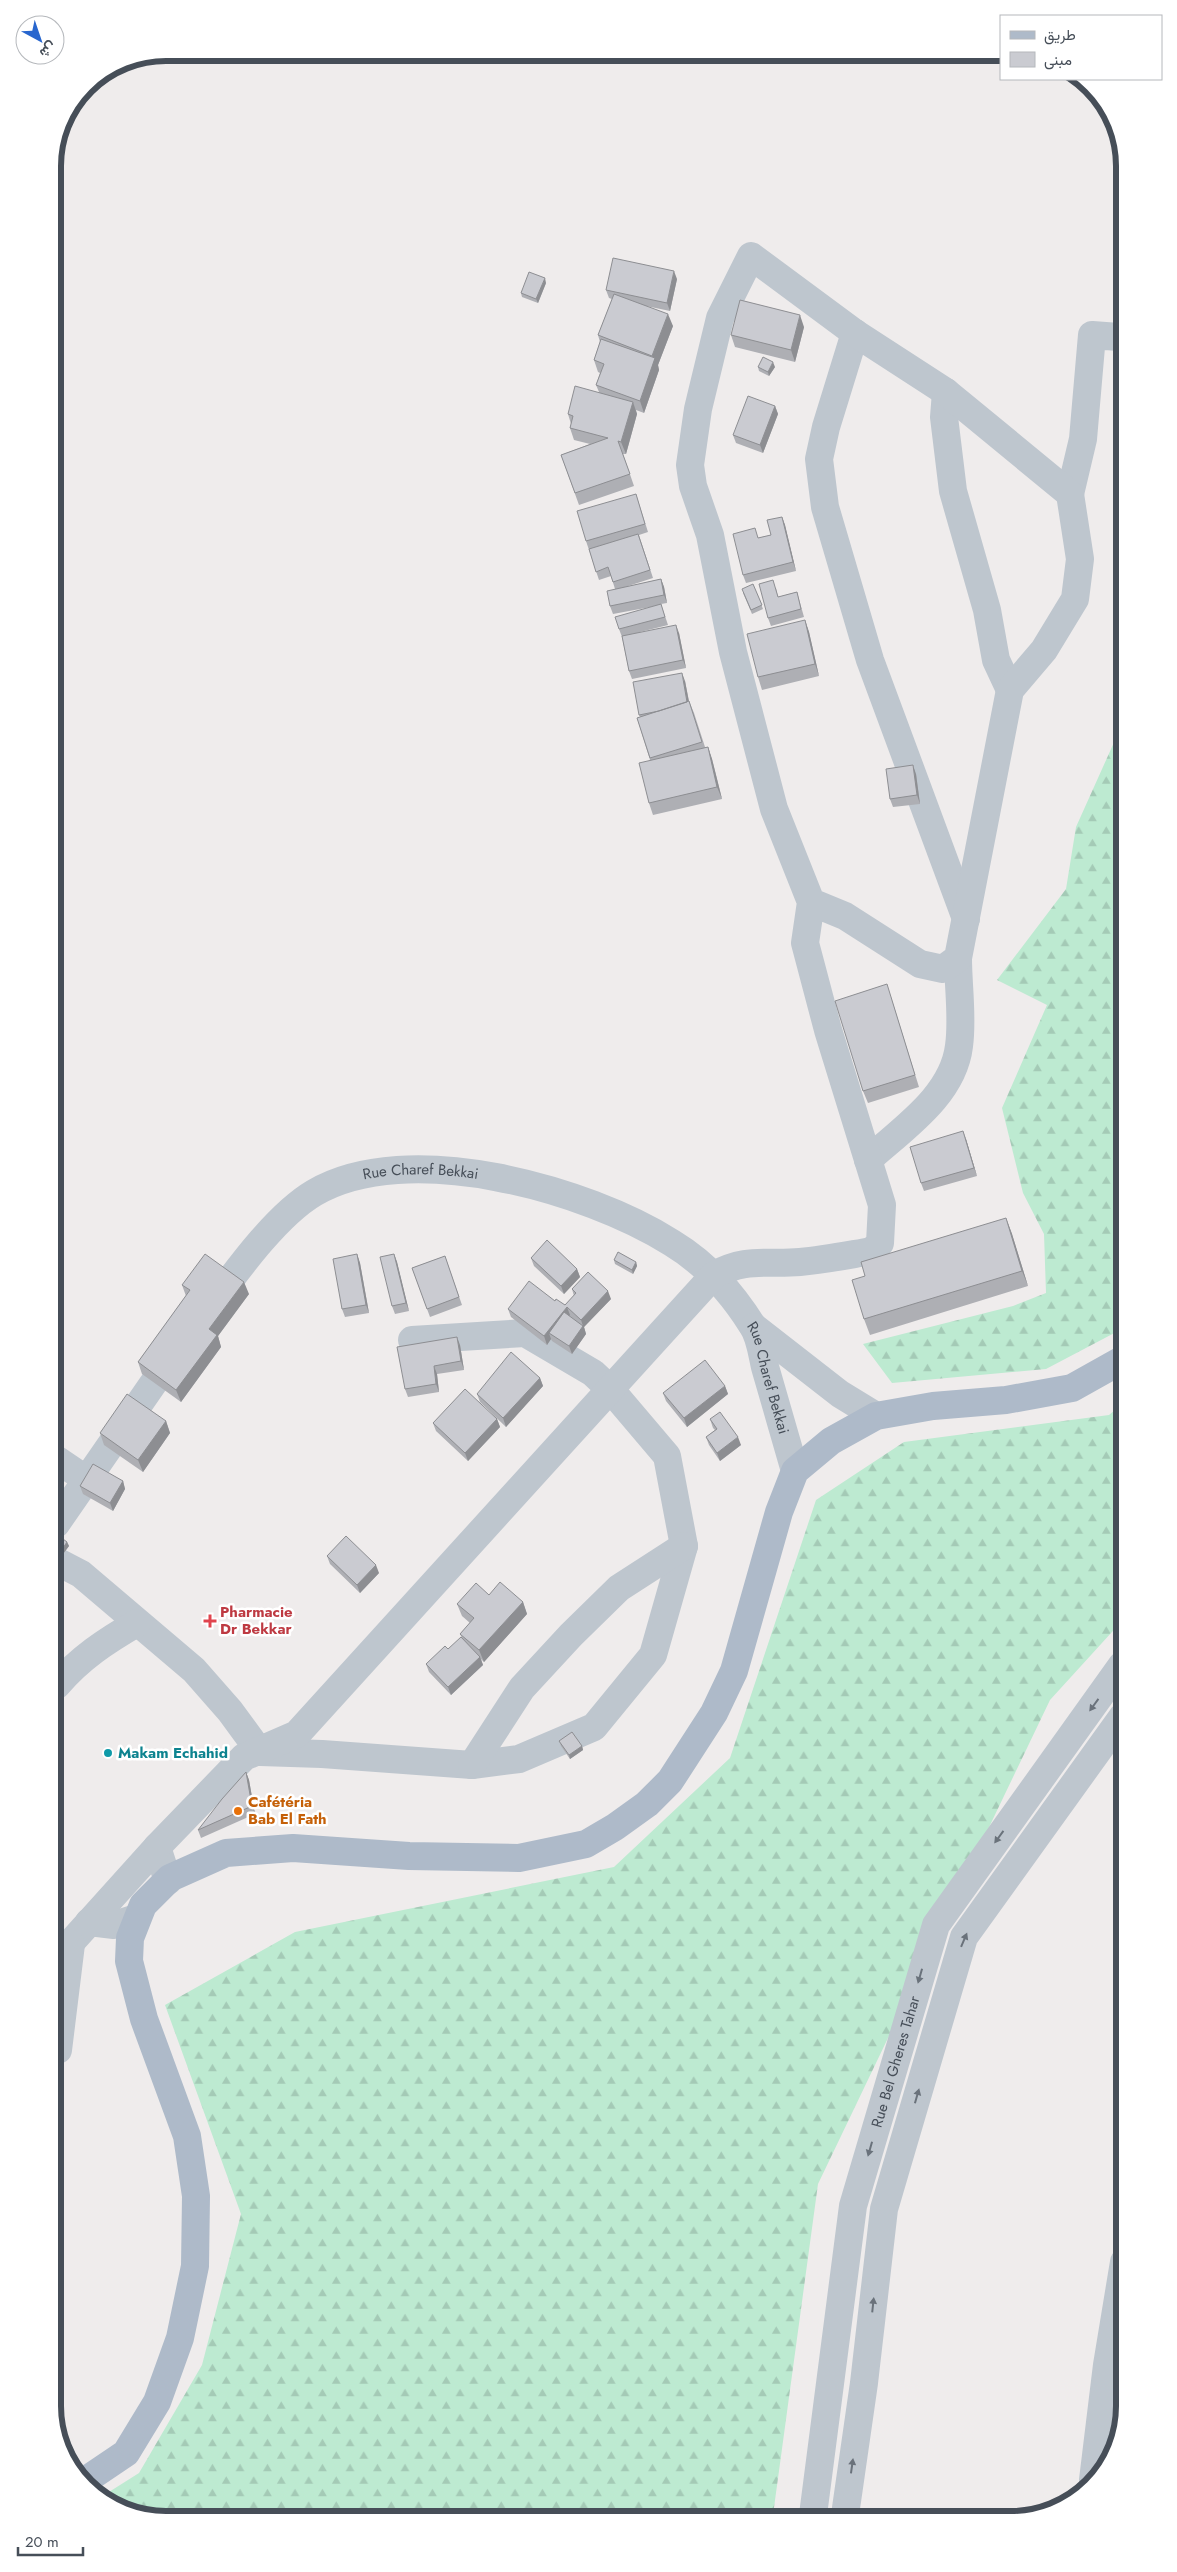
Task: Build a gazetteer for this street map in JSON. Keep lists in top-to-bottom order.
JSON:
{
  "streets": {
    "street": ["Rue Charef Bekkai", "Rue Bel Gheres Tahar"]
  },
  "places": {
    "health": ["Pharmacie Dr Bekkar"],
    "other": ["Makam Echahid", "Cafétéria Bab El Fath"]
  },
  "legend": ["طريق", "مبنى"],
  "scale_bar": "20 m",
  "north": "bottom right"
}
